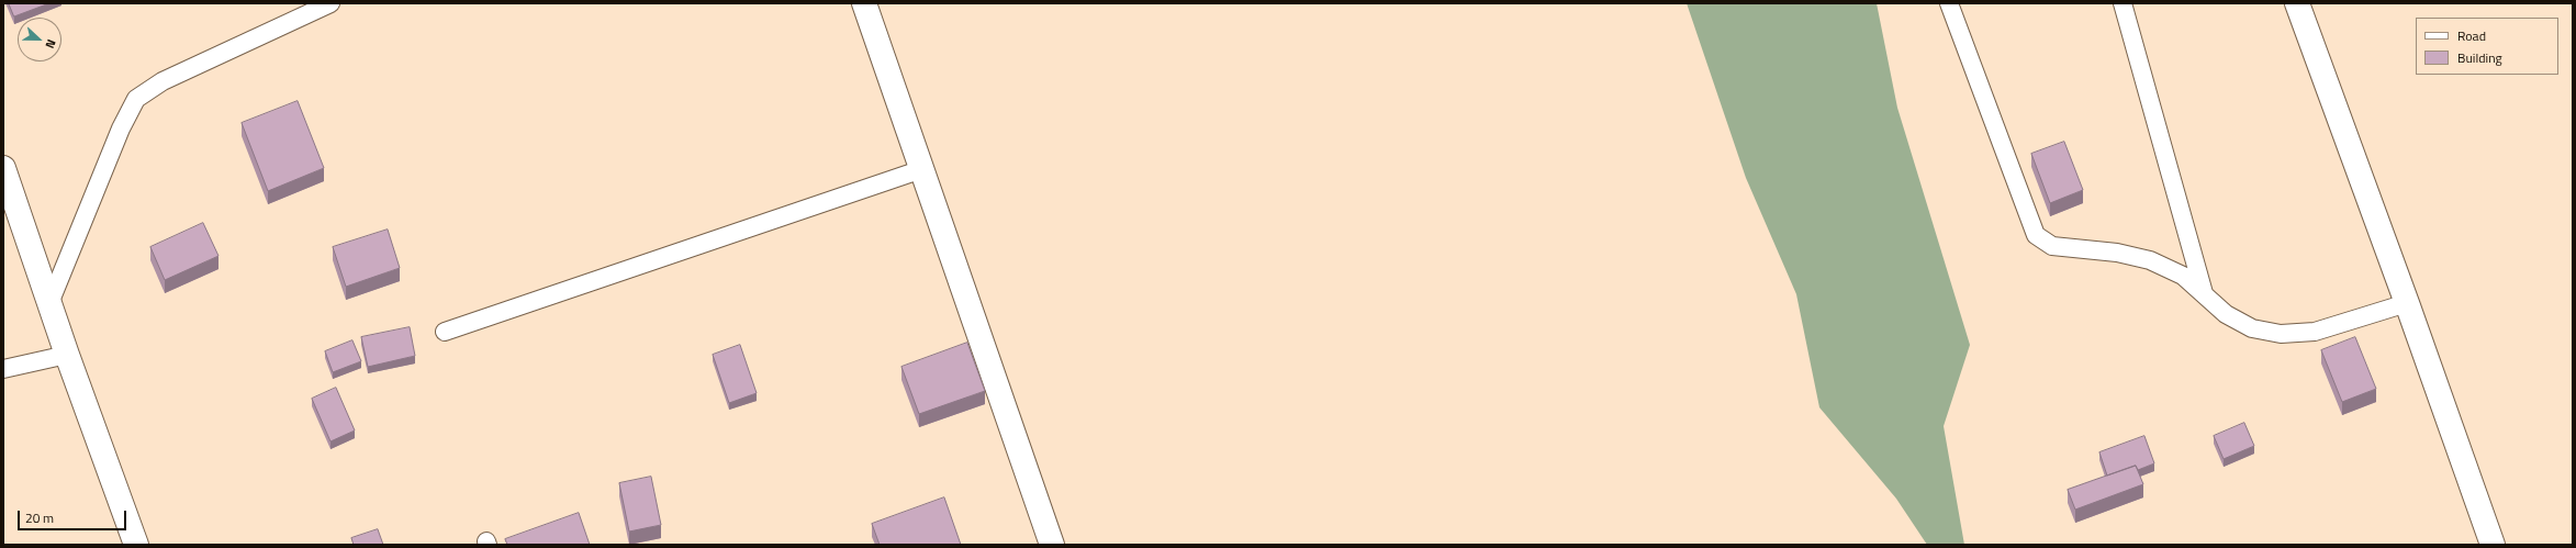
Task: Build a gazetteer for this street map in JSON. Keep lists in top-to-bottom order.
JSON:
{
  "legend": ["Road", "Building"],
  "scale_bar": "20 m",
  "north": "right"
}
